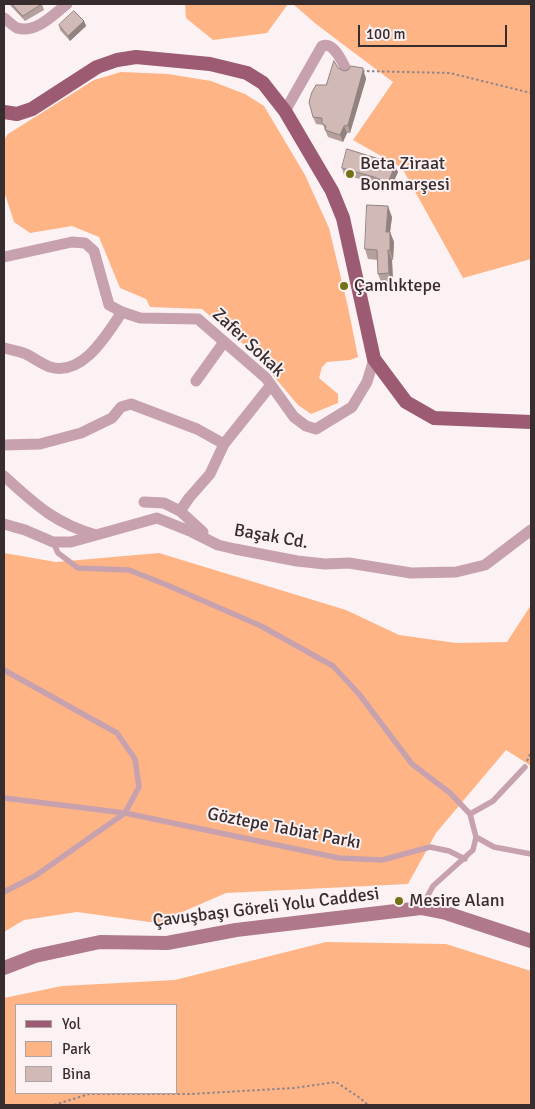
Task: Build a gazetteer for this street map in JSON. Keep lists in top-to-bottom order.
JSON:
{
  "streets": {
    "main road": ["Çavuşbaşı Göreli Yolu Caddesi"],
    "street": ["Zafer Sokak", "Başak Cd."],
    "lane": ["Göztepe Tabiat Parkı"]
  },
  "places": ["Beta Ziraat Bonmarşesi", "Çamlıktepe", "Mesire Alanı"],
  "legend": ["Yol", "Park", "Bina"],
  "scale_bar": "100 m"
}
